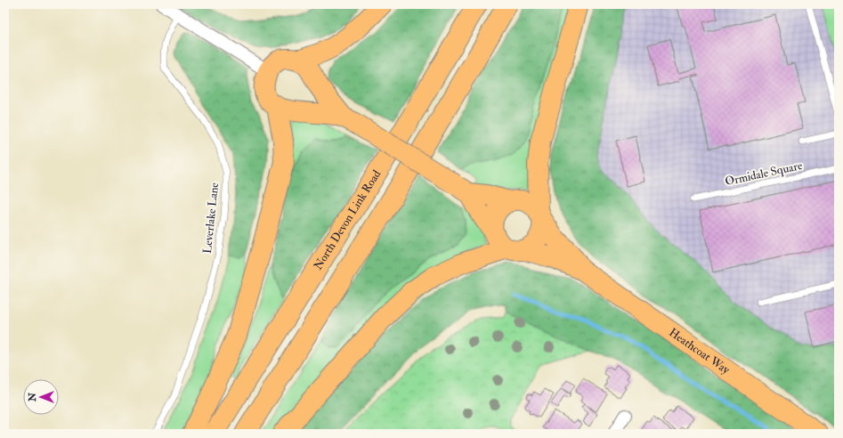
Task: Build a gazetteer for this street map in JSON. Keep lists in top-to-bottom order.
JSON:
{
  "streets": {
    "main road": ["North Devon Link Road", "Heathcoat Way"],
    "lane": ["Ormidale Square", "Leverlake Lane"]
  },
  "north": "left"
}
